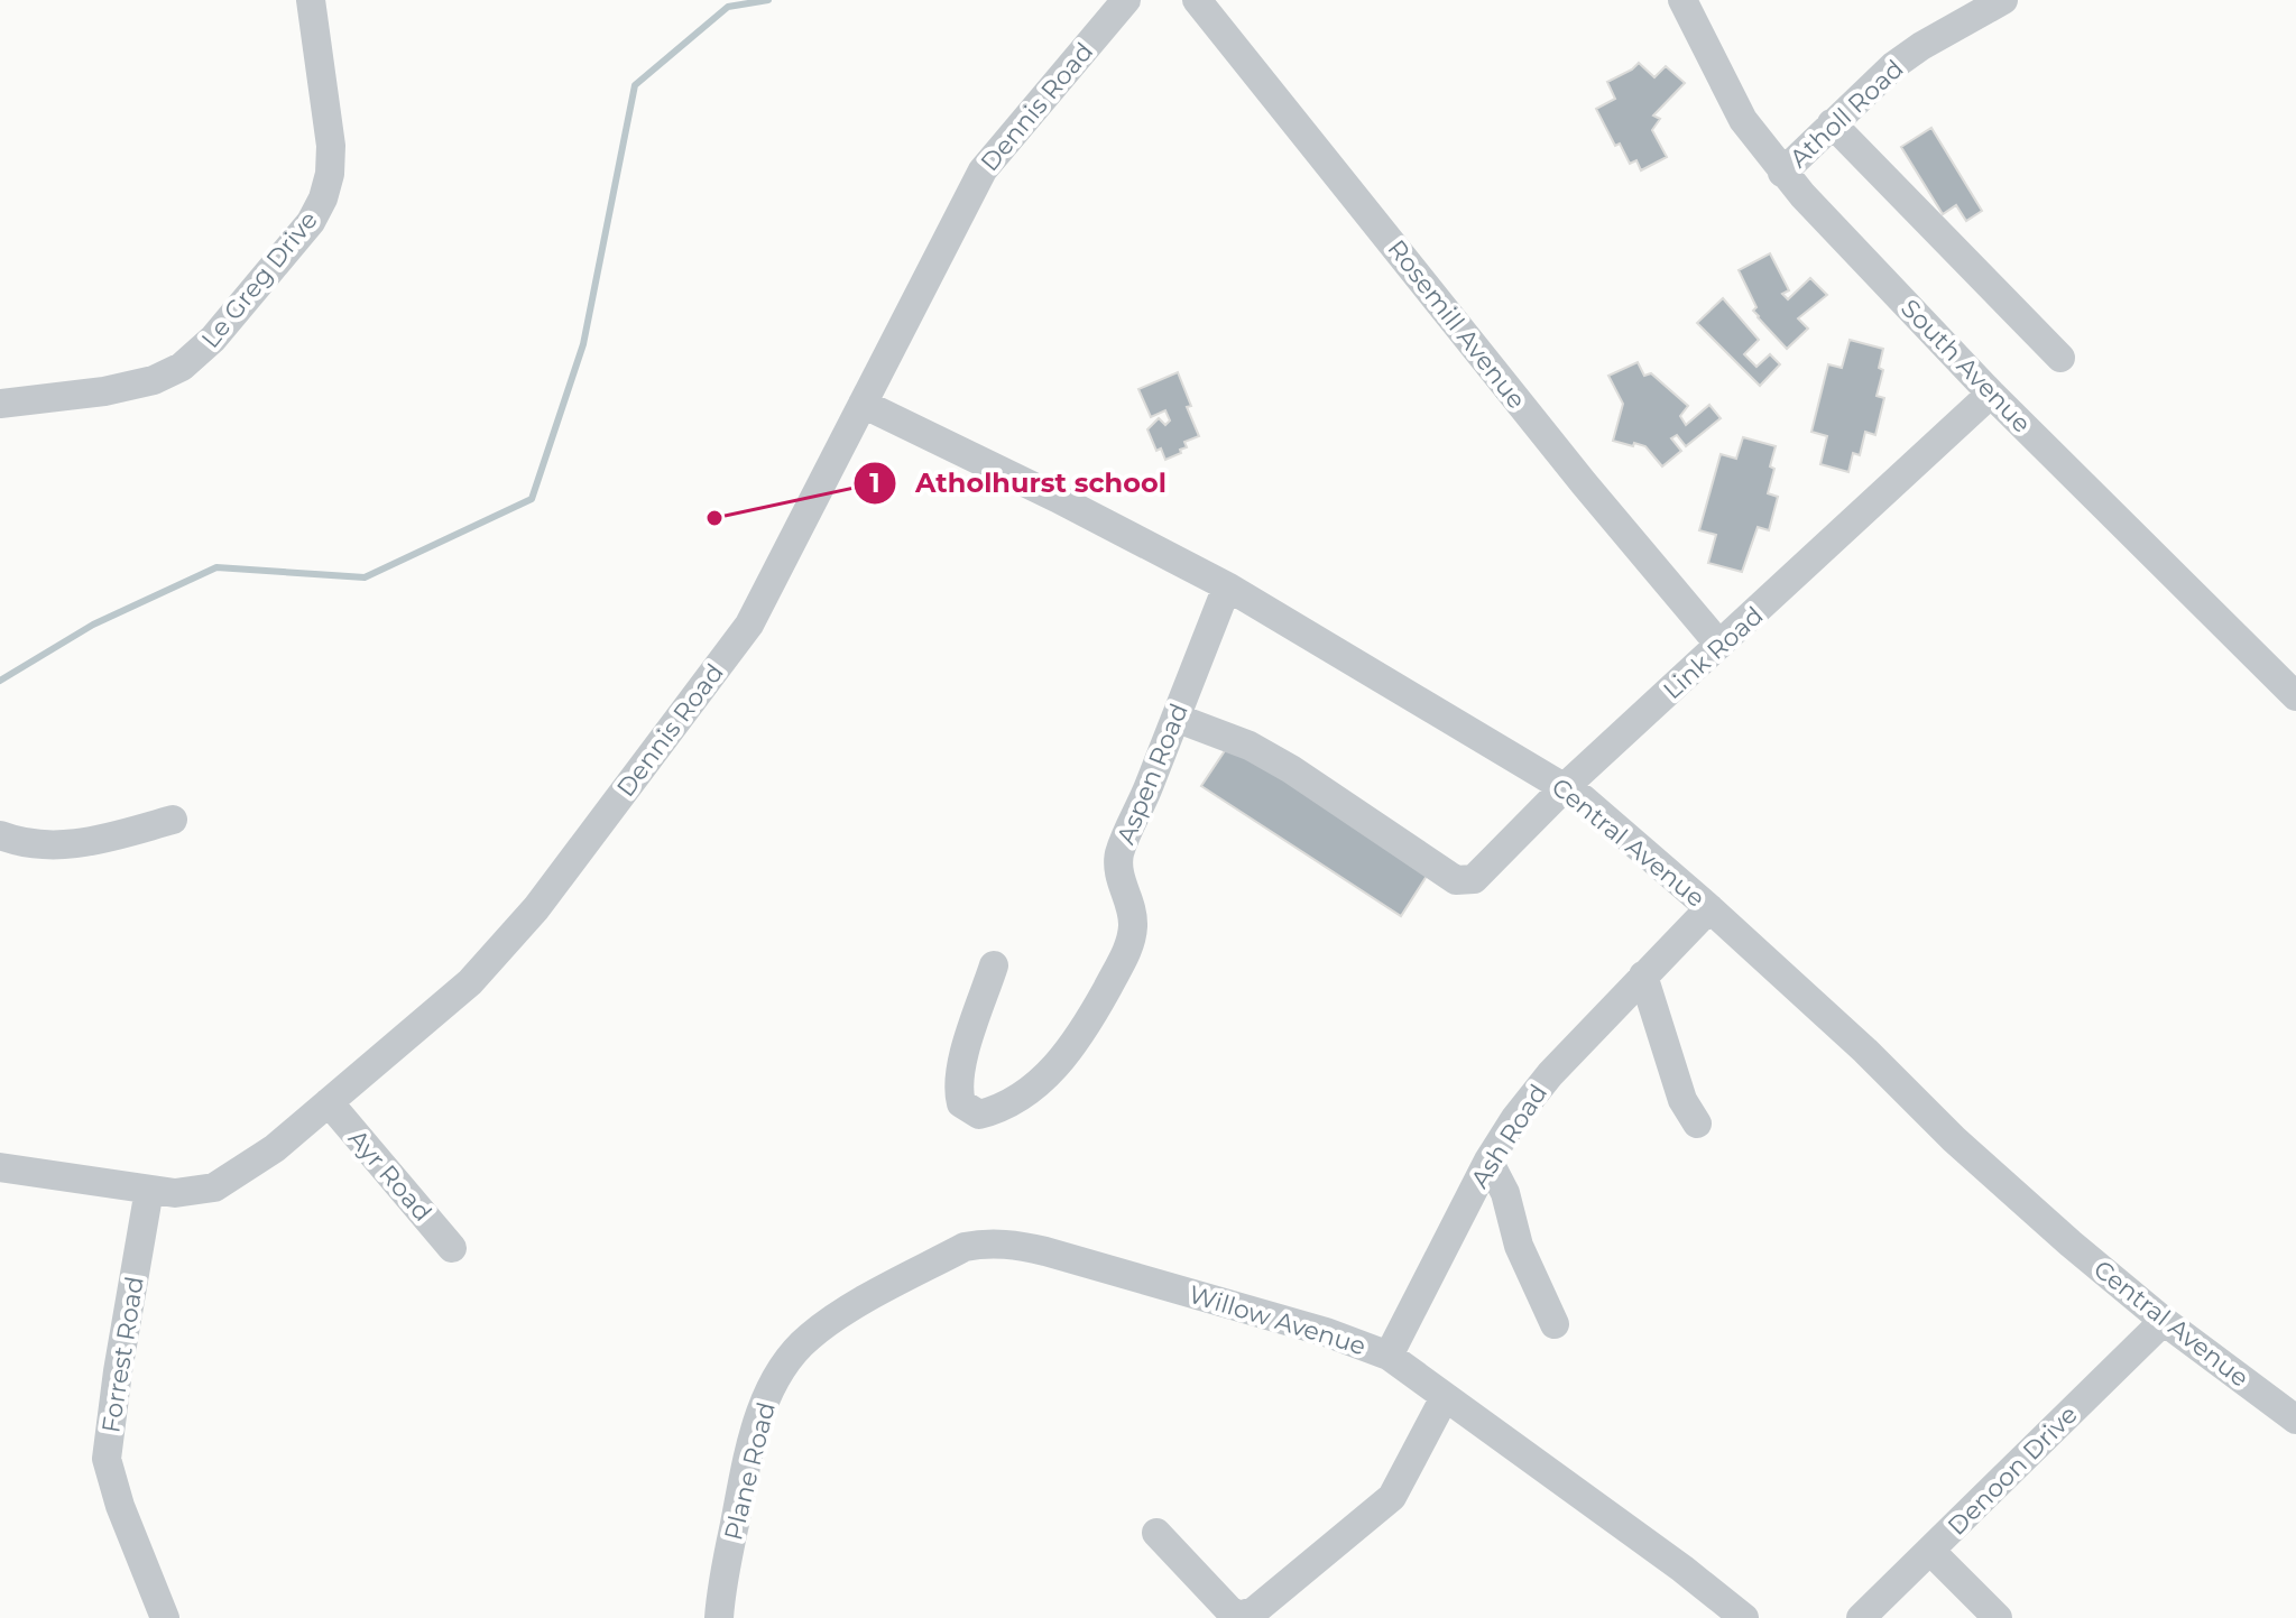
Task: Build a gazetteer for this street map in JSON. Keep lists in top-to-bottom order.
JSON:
{
  "streets": {
    "street": [
      "Dennis Road",
      "Atholl Road",
      "Le Greg Drive",
      "Rosemill Avenue",
      "South Avenue",
      "Link Road",
      "Aspen Road",
      "Central Avenue",
      "Ash Road",
      "Ayr Road",
      "Willow Avenue",
      "Forrest Road",
      "Denoon Drive",
      "Plane Road"
    ]
  },
  "crossings": [
    ["Dennis Road", "Central Avenue"],
    ["Dennis Road", "Ayr Road"],
    ["Dennis Road", "Forrest Road"],
    ["Atholl Road", "South Avenue"],
    ["Rosemill Avenue", "Link Road"],
    ["South Avenue", "Link Road"],
    ["Link Road", "Aspen Road"],
    ["Link Road", "Central Avenue"],
    ["Aspen Road", "Central Avenue"],
    ["Central Avenue", "Ash Road"],
    ["Central Avenue", "Denoon Drive"],
    ["Ash Road", "Willow Avenue"],
    ["Willow Avenue", "Plane Road"]
  ],
  "places": ["Atholhurst school"]
}
